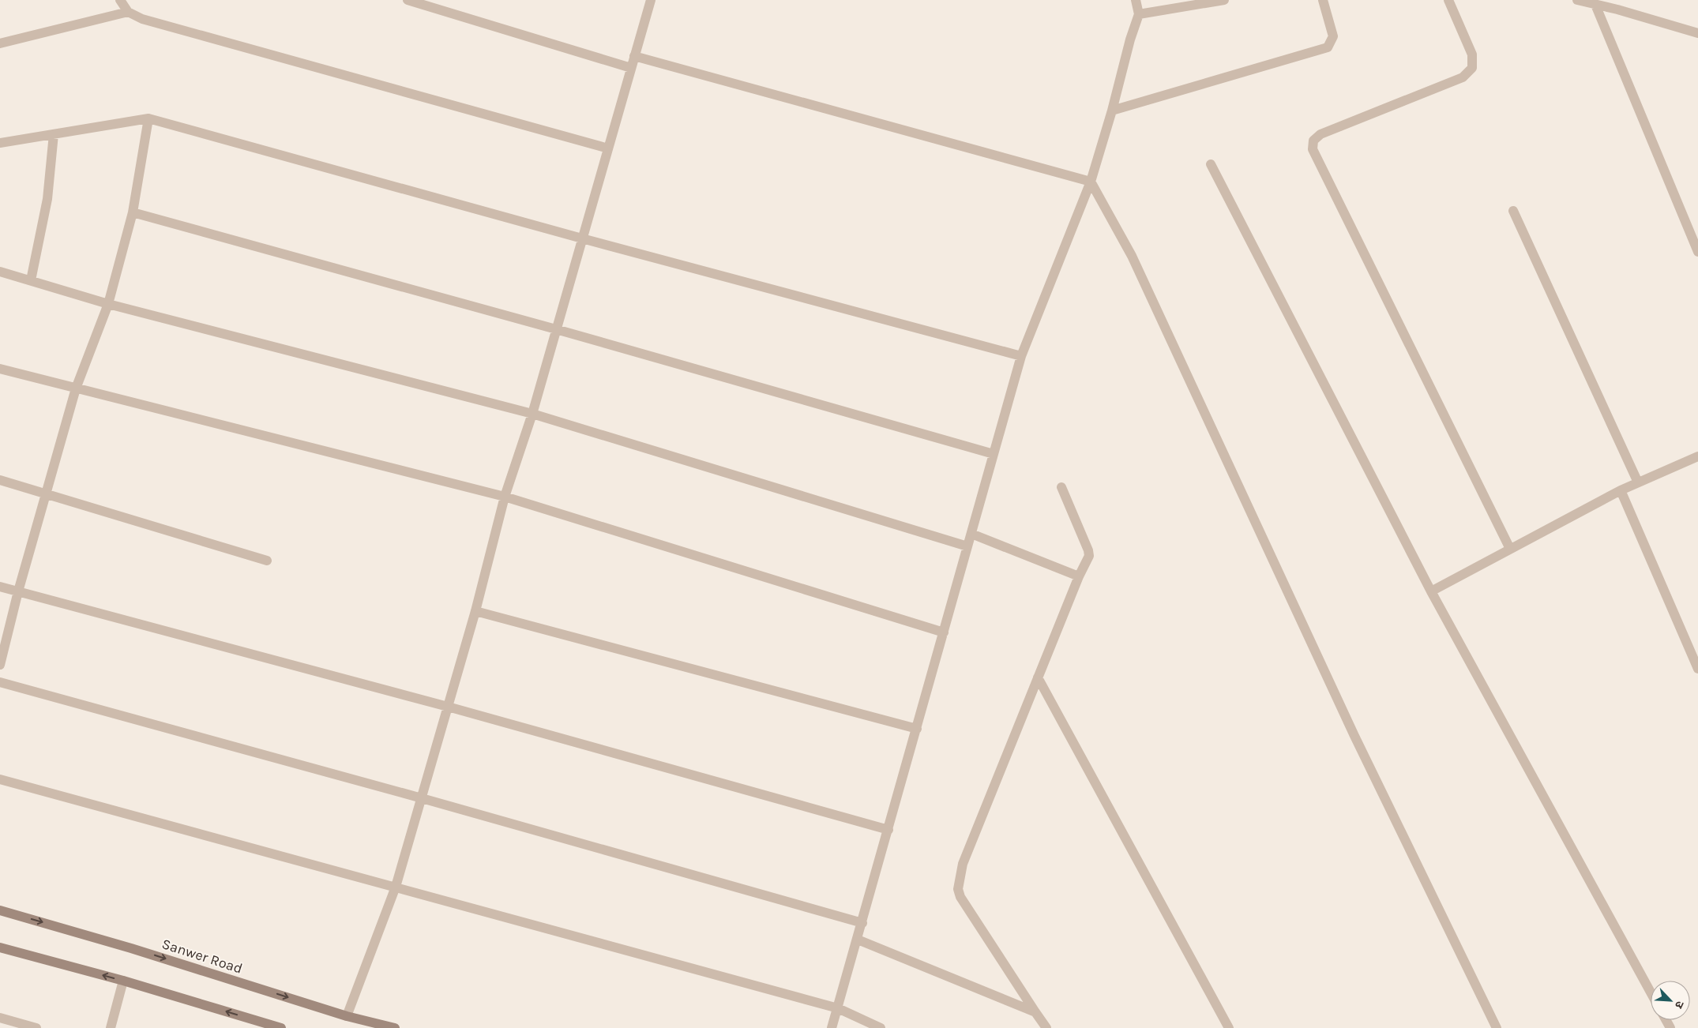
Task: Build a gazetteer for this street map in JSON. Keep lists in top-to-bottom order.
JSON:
{
  "streets": {
    "street": ["Sanwer Road"]
  },
  "north": "bottom right"
}
